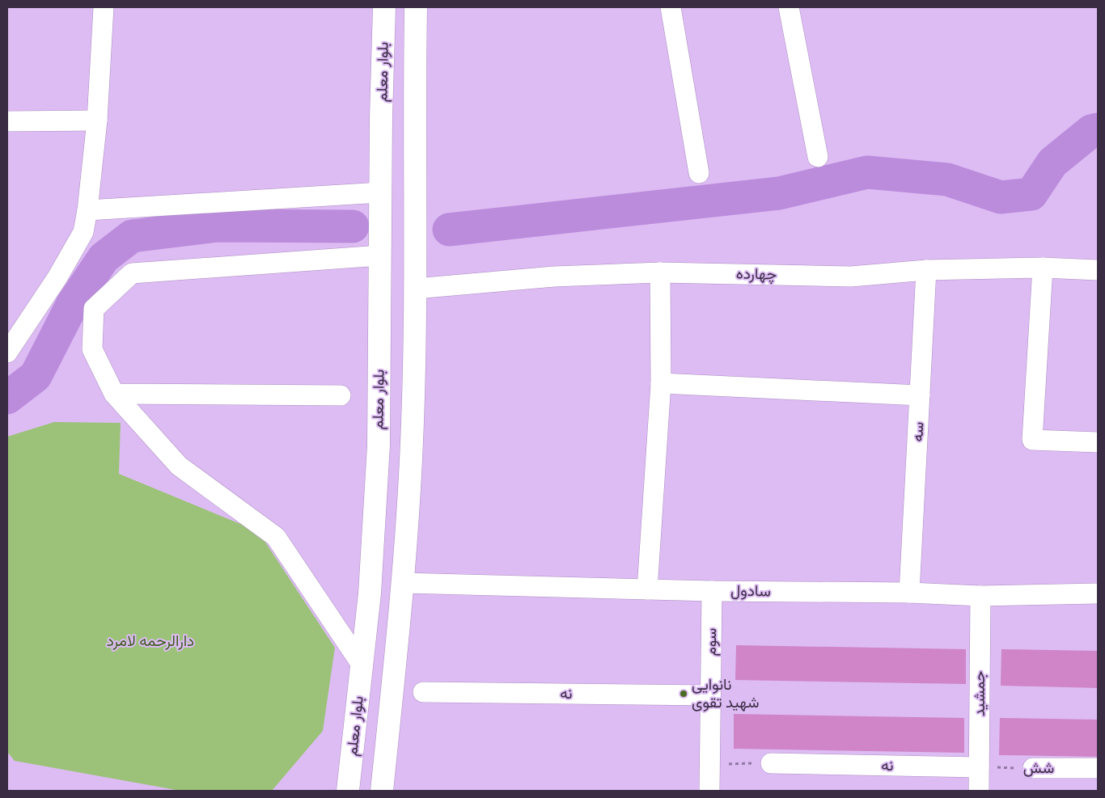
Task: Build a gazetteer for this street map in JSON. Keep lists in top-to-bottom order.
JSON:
{
  "streets": {
    "street": [
      "بلوار معلم",
      "چهارده",
      "سه",
      "سادول",
      "سوم",
      "نه",
      "جمشید",
      "شش"
    ]
  },
  "crossings": [
    ["چهارده", "سه"],
    ["سه", "سادول"],
    ["سادول", "سوم"],
    ["سادول", "جمشید"],
    ["سوم", "نه"],
    ["نه", "جمشید"],
    ["نه", "شش"],
    ["جمشید", "شش"]
  ],
  "parks": ["دارالرحمه لامرد"],
  "places": ["نانوایی شهید تقوی"]
}
